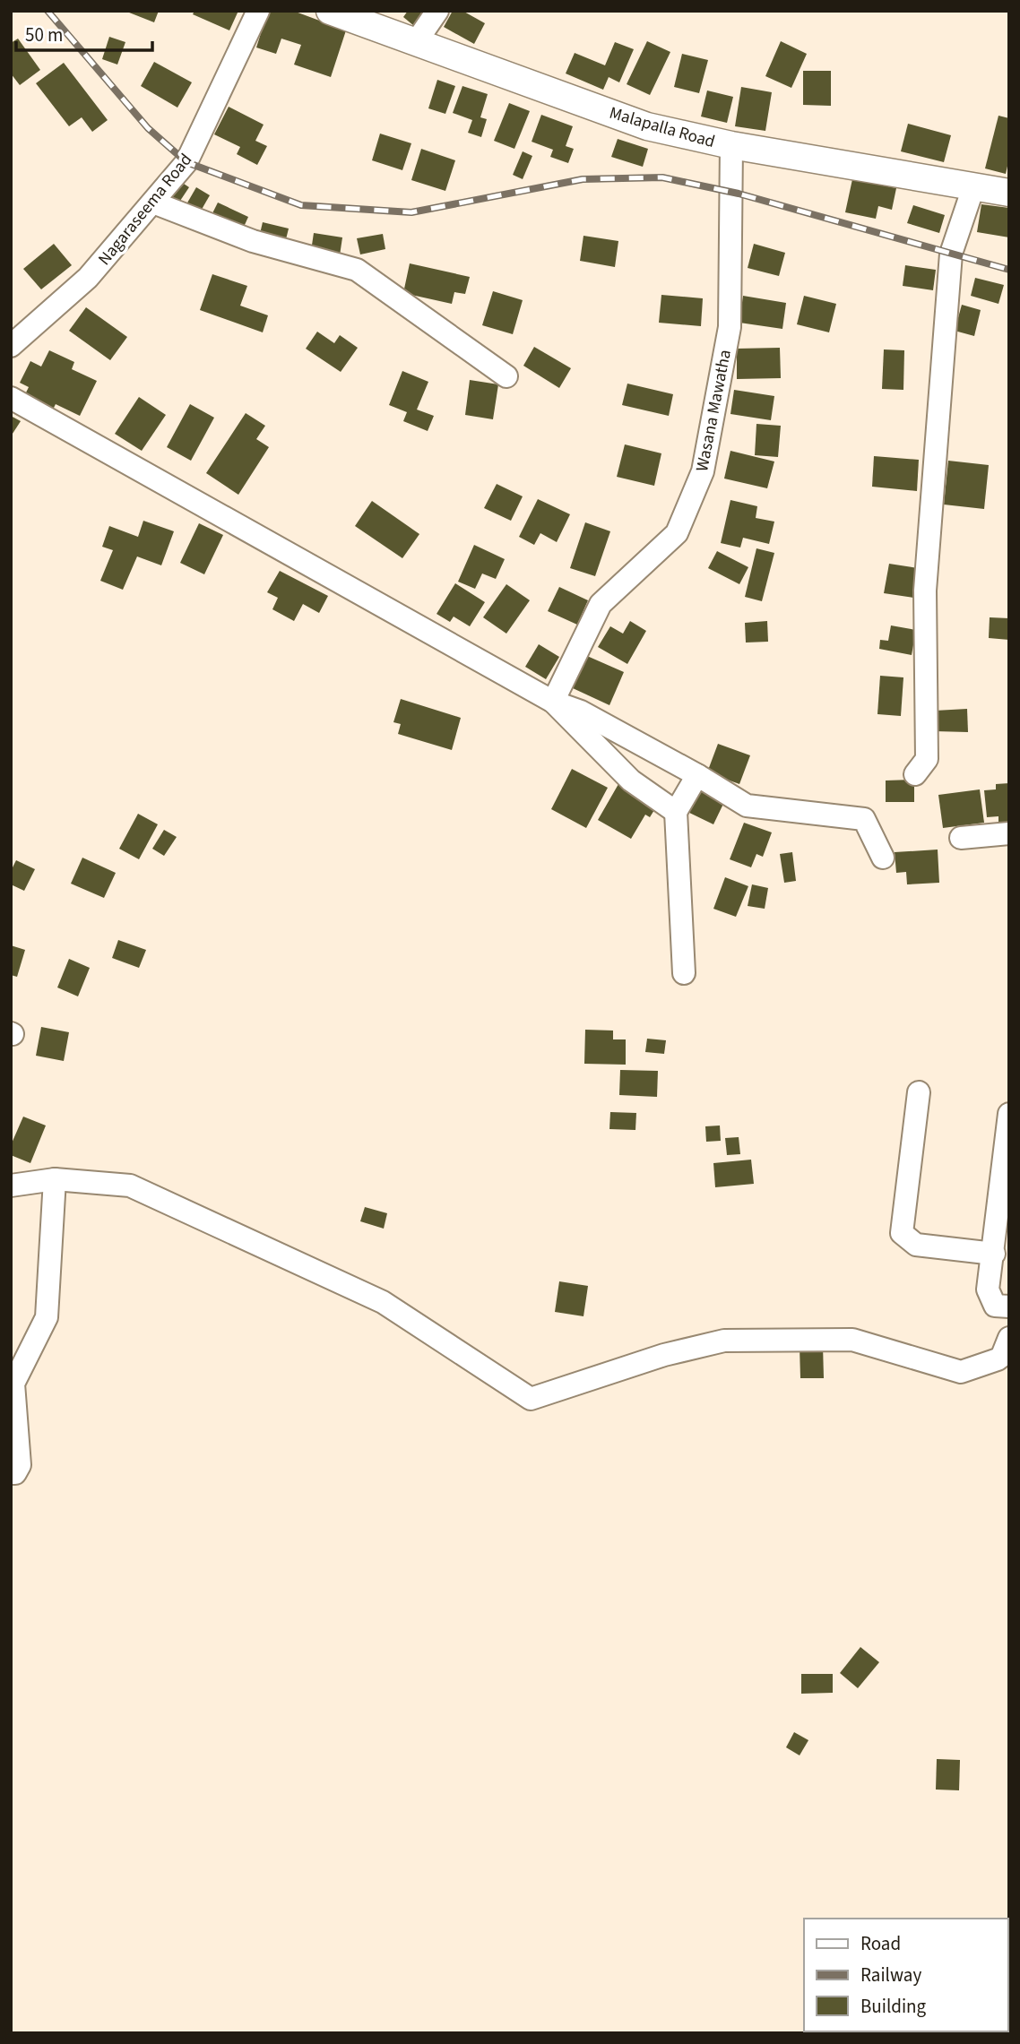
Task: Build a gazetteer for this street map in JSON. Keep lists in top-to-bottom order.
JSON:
{
  "streets": {
    "street": ["Malapalla Road", "Nagaraseema Road", "Wasana Mawatha"]
  },
  "crossings": [
    ["Malapalla Road", "Wasana Mawatha"]
  ],
  "legend": ["Road", "Railway", "Building"],
  "scale_bar": "50 m"
}
